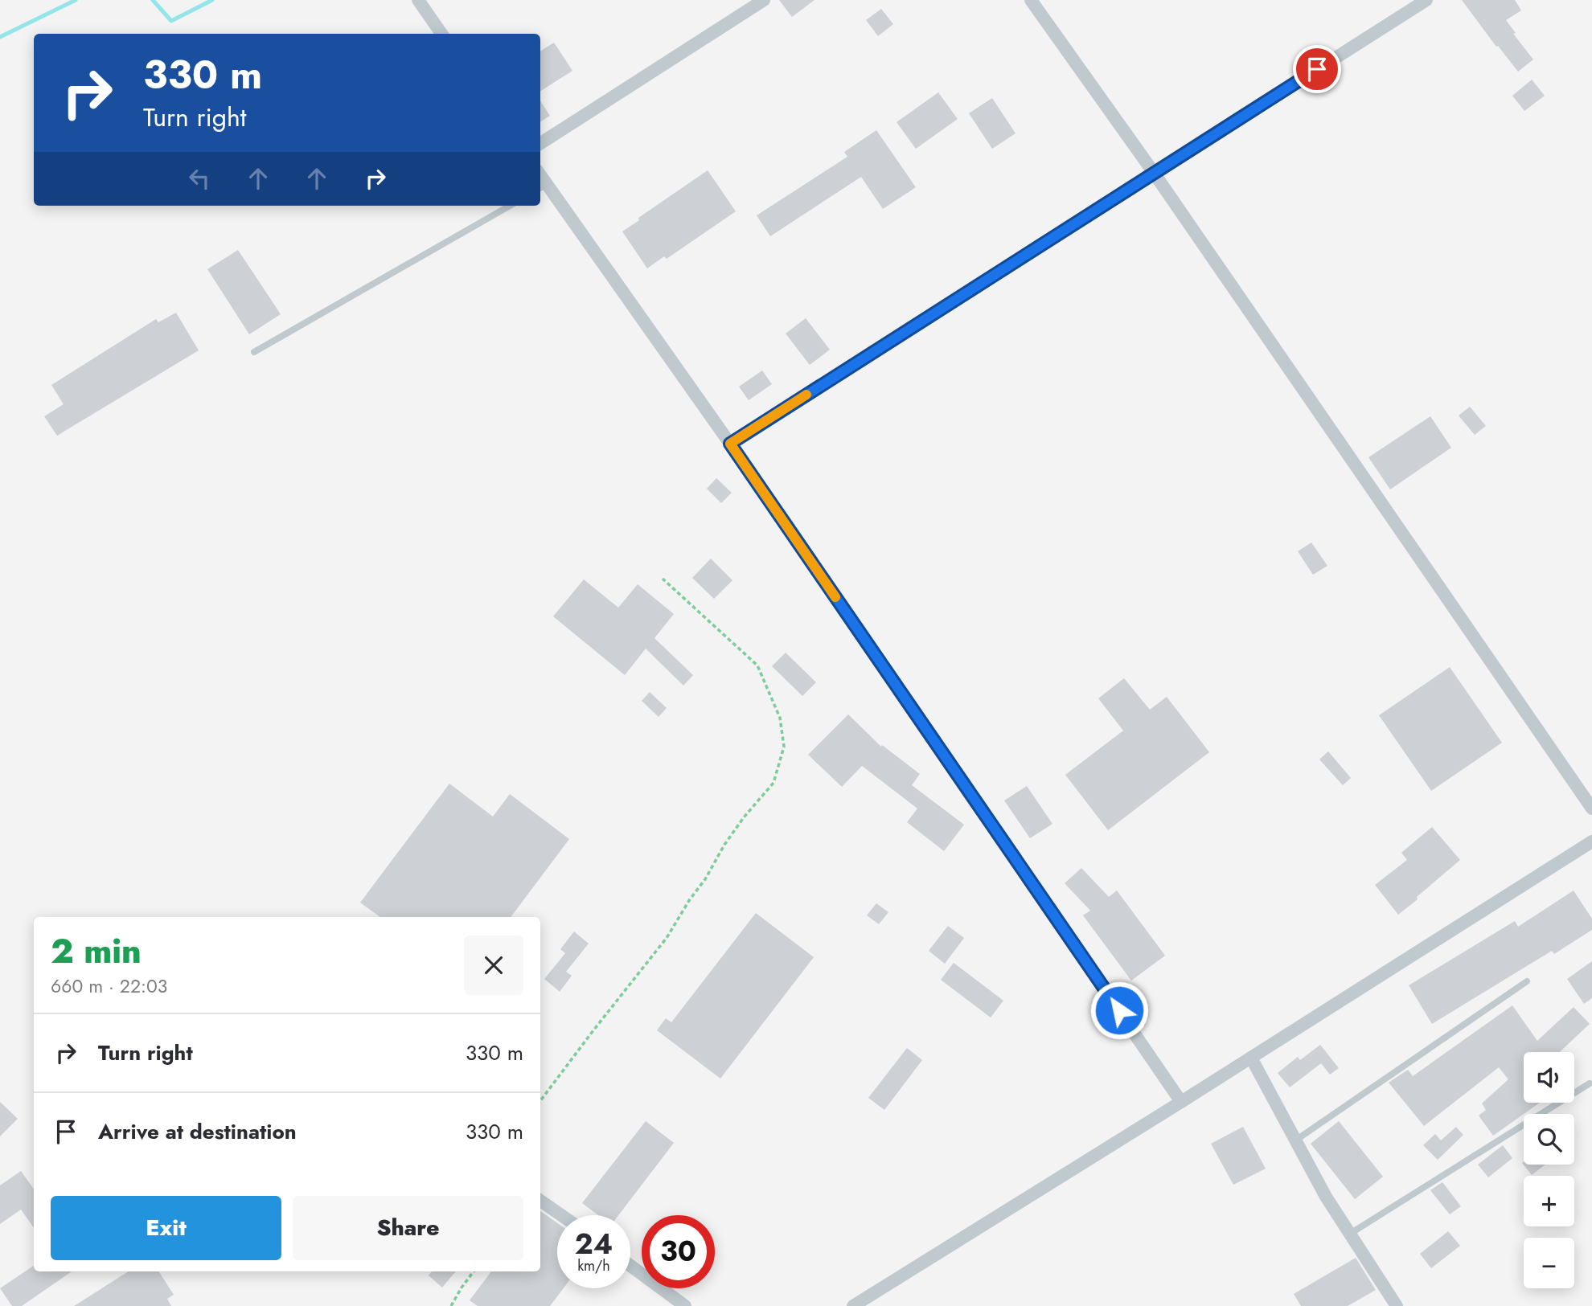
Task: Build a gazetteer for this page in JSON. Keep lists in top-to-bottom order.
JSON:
{
  "page": {
    "turn": ["330 m", "Turn right"],
    "heading": ["2 min", "660 m · 22:03"],
    "list": [
      {
        "name": "Turn right",
        "value": "330 m"
      },
      {
        "name": "Arrive at destination",
        "value": "330 m"
      }
    ],
    "map_buttons": ["+", "−"],
    "buttons": ["Exit", "Share"],
    "speed": "24 km/h",
    "limit": "30"
  }
}
